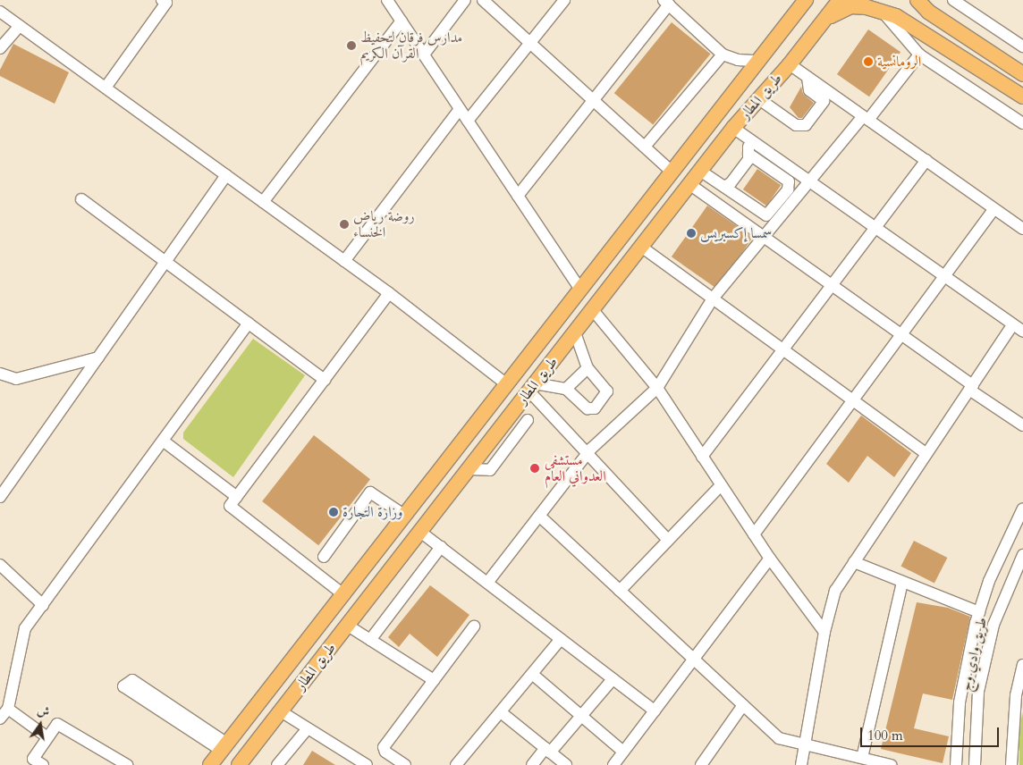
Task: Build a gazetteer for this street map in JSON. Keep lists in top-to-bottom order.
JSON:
{
  "streets": {
    "main road": ["طريق المطار"],
    "street": ["طريق وادي وج"]
  },
  "places": [
    "مدارس فرقان لتحفيظ القرآن الكريم",
    "الرومانسية",
    "روضة رياض الخنساء",
    "سمسا إكسبريس",
    "مستشفى العدواني العام",
    "وزارة التجارة"
  ],
  "scale_bar": "100 m",
  "north": "top"
}
